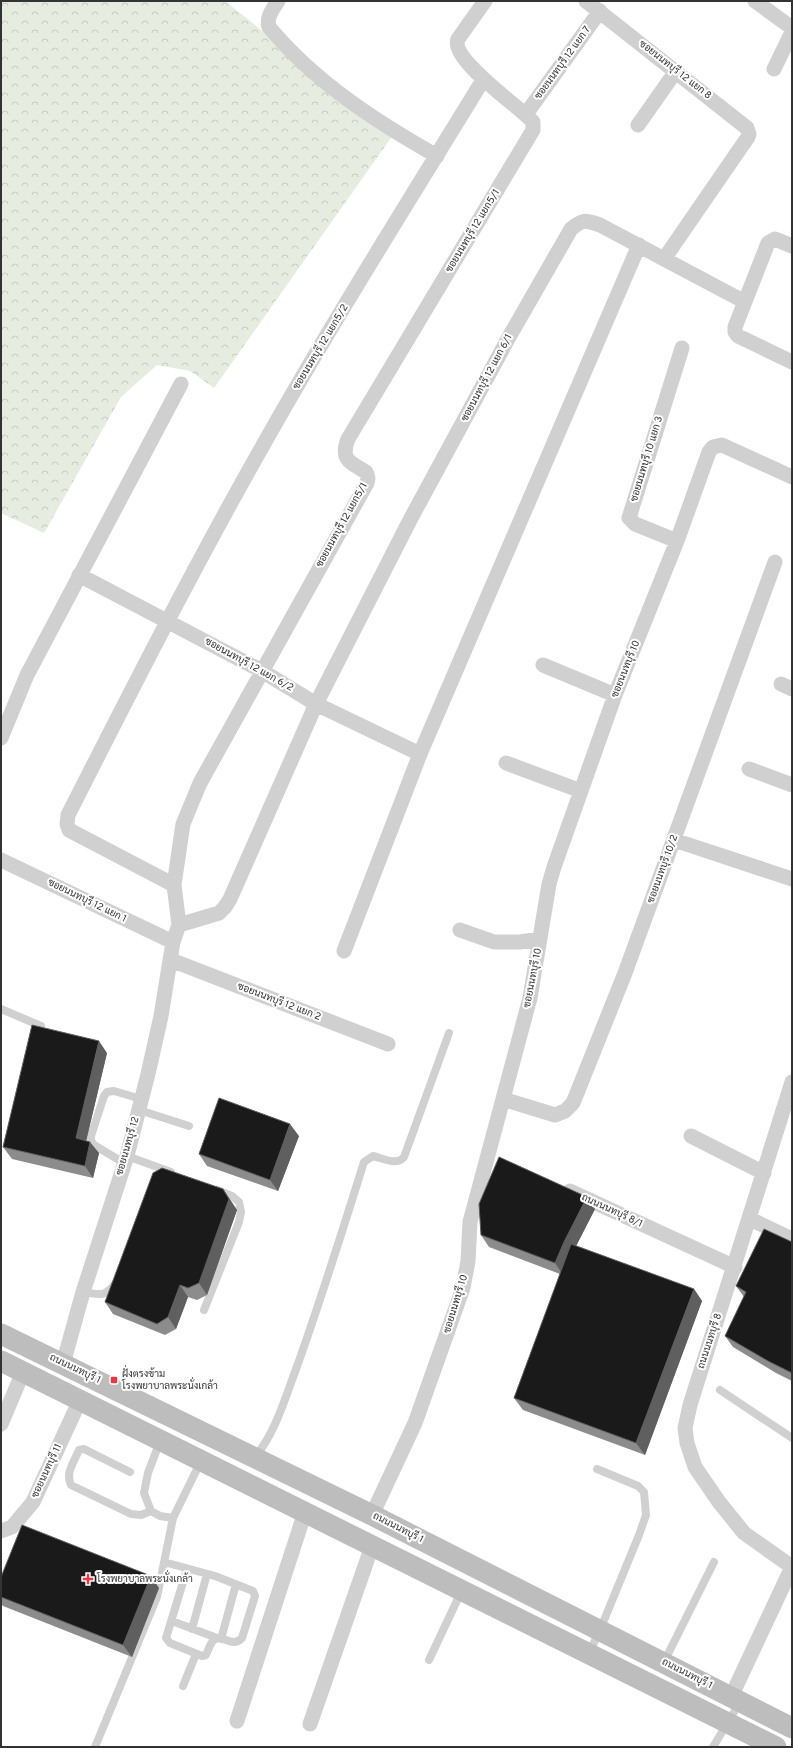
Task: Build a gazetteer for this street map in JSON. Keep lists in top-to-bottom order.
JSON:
{
  "streets": {
    "main road": ["ถนนนนทบุรี 1"],
    "street": [
      "ซอยนนทบุรี 12 แยก 7",
      "ซอยนนทบุรี 12 แยก 8",
      "ซอยนนทบุรี 12 แยก5/1",
      "ซอยนนทบุรี 12 แยก5/2",
      "ซอยนนทบุรี 12 แยก 6/1",
      "ซอยนนทบุรี 10 แยก 3",
      "ซอยนนทบุรี 12 แยก 6/2",
      "ซอยนนทบุรี 10",
      "ซอยนนทบุรี 10/2",
      "ซอยนนทบุรี 12 แยก 1",
      "ซอยนนทบุรี 12 แยก 2",
      "ซอยนนทบุรี 12",
      "ถนนนนทบุรี 8/1",
      "ถนนนนทบุรี 8",
      "ซอยนนทบุรี 11"
    ]
  },
  "crossings": [
    ["ซอยนนทบุรี 12 แยก 7", "ซอยนนทบุรี 12 แยก 8"],
    ["ซอยนนทบุรี 12 แยก 7", "ซอยนนทบุรี 12 แยก5/1"],
    ["ซอยนนทบุรี 12 แยก 8", "ซอยนนทบุรี 12 แยก 6/1"],
    ["ซอยนนทบุรี 12 แยก5/1", "ซอยนนทบุรี 12 แยก5/2"],
    ["ซอยนนทบุรี 12 แยก5/1", "ซอยนนทบุรี 12 แยก 6/2"],
    ["ซอยนนทบุรี 12 แยก5/1", "ซอยนนทบุรี 12"],
    ["ซอยนนทบุรี 12 แยก5/2", "ซอยนนทบุรี 12 แยก 6/2"],
    ["ซอยนนทบุรี 12 แยก 6/1", "ซอยนนทบุรี 12 แยก 6/2"],
    ["ซอยนนทบุรี 10 แยก 3", "ซอยนนทบุรี 10"],
    ["ซอยนนทบุรี 10", "ซอยนนทบุรี 10/2"],
    ["ซอยนนทบุรี 10", "ถนนนนทบุรี 1"],
    ["ซอยนนทบุรี 12 แยก 1", "ซอยนนทบุรี 12"],
    ["ซอยนนทบุรี 12 แยก 2", "ซอยนนทบุรี 12"],
    ["ซอยนนทบุรี 12", "ถนนนนทบุรี 1"],
    ["ถนนนนทบุรี 8/1", "ถนนนนทบุรี 8"]
  ],
  "places": {
    "transit": ["ฝั่งตรงข้าม โรงพยาบาลพระนั่งเกล้า"],
    "health": ["โรงพยาบาลพระนั่งเกล้า"]
  }
}
